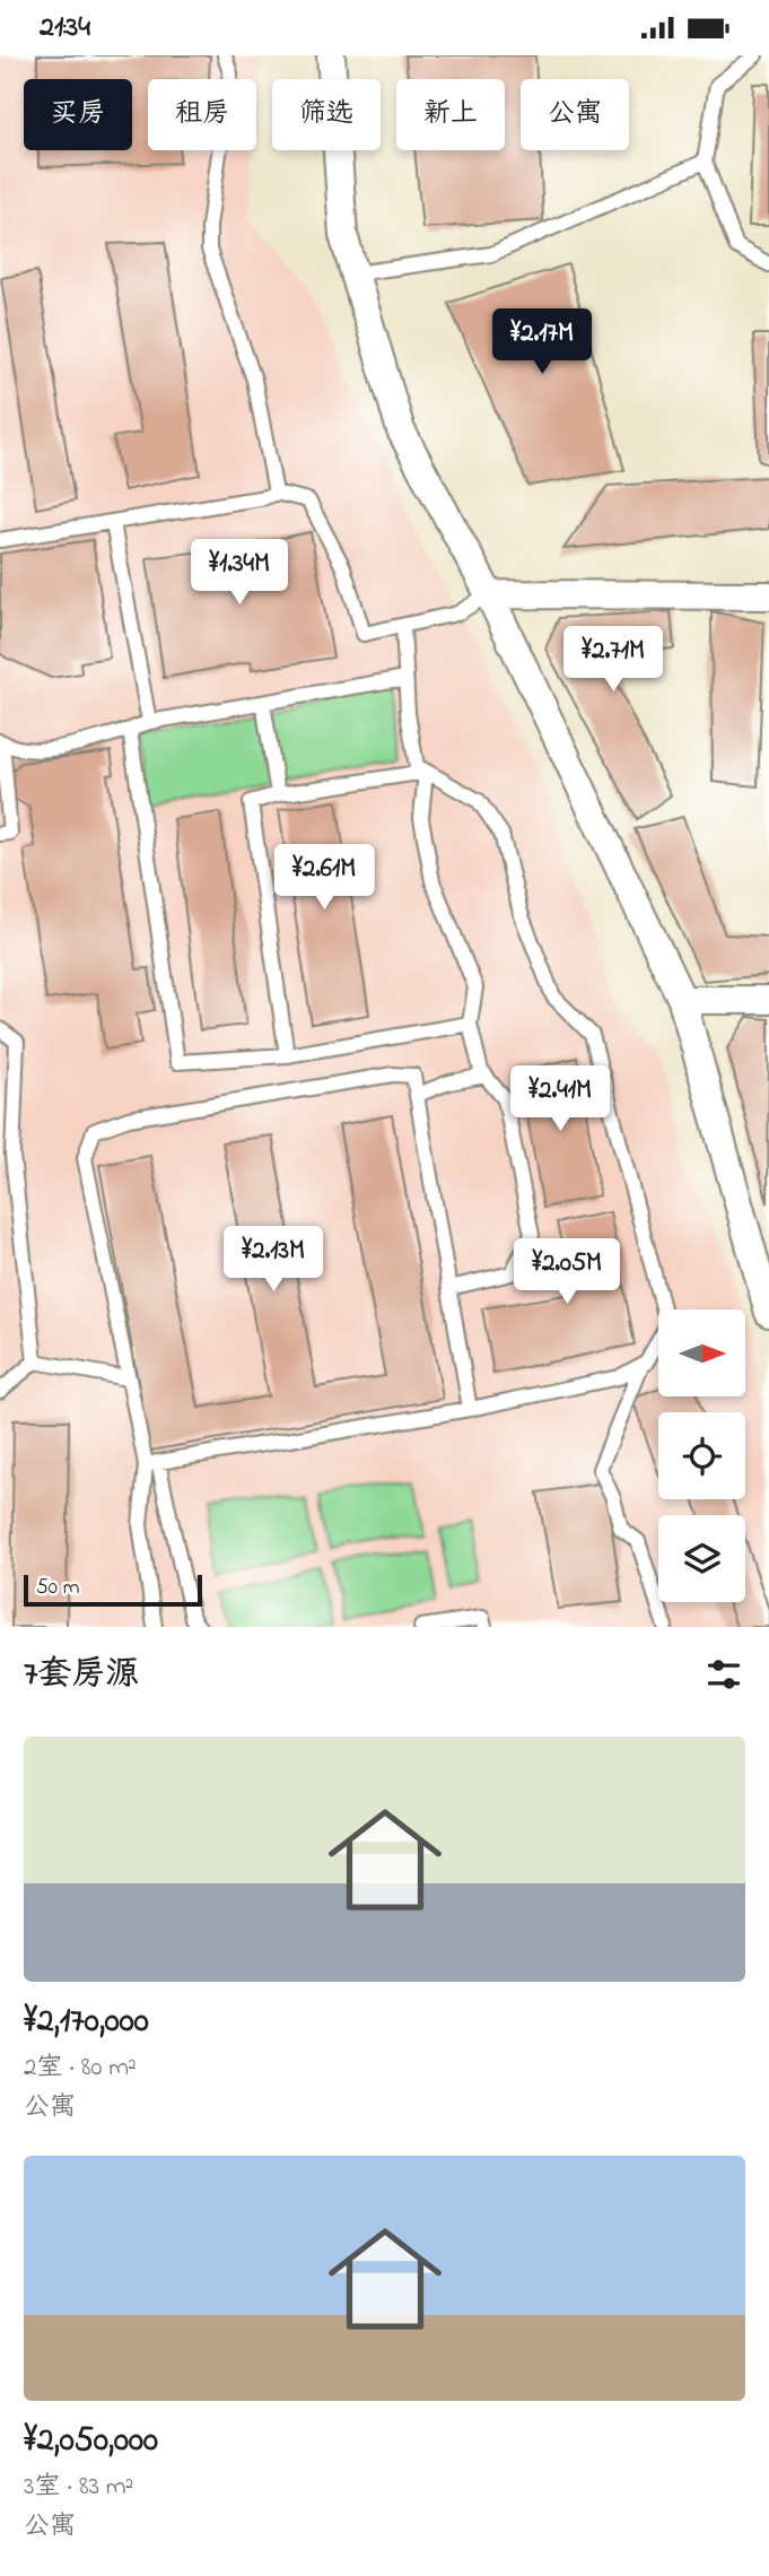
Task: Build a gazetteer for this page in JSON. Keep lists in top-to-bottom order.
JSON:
{
  "scale_bar": "50 m",
  "north": "right",
  "page": {
    "status": "21:34",
    "chip": [
      "买房",
      "租房",
      "筛选",
      "新上",
      "公寓"
    ],
    "price": [
      "¥2.17M",
      "¥1.34M",
      "¥2.71M",
      "¥2.61M",
      "¥2.41M",
      "¥2.13M",
      "¥2.05M"
    ],
    "scale": "50 m",
    "heading": "7套房源",
    "list": [
      {
        "name": "¥2,170,000",
        "note": "2室 · 80 m² · 公寓"
      },
      {
        "name": "¥2,050,000",
        "note": "3室 · 83 m² · 公寓"
      }
    ]
  }
}
